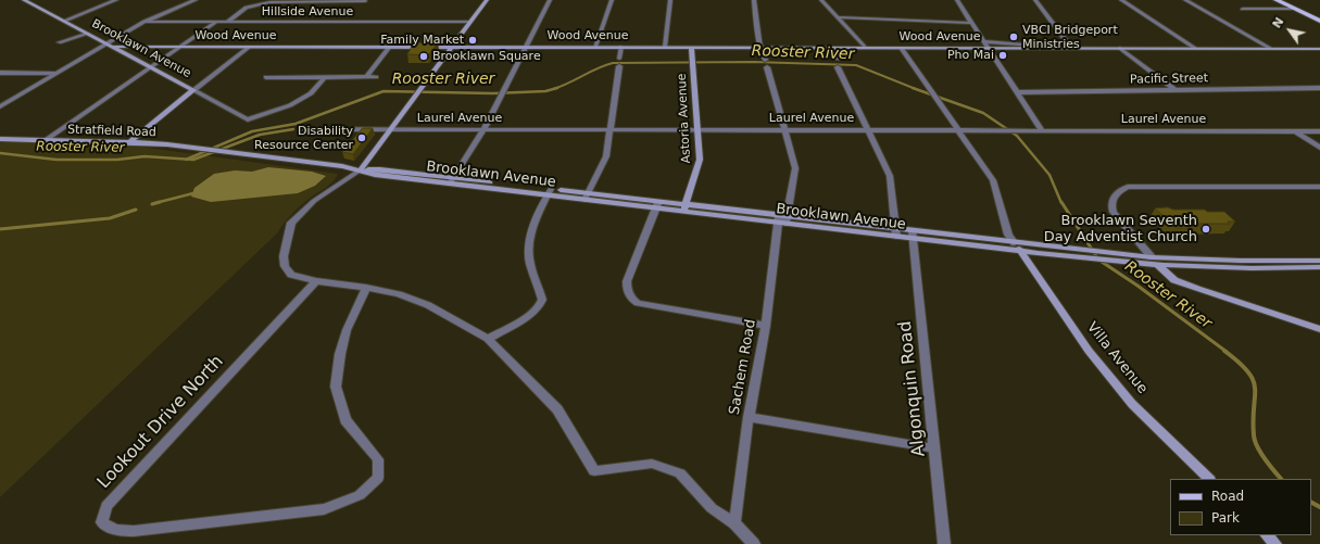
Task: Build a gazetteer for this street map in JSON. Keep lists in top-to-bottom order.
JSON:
{
  "streets": {
    "street": [
      "Hillside Avenue",
      "Wood Avenue",
      "Brooklawn Avenue",
      "Pacific Street",
      "Laurel Avenue",
      "Astoria Avenue",
      "Stratfield Road",
      "Villa Avenue",
      "Sachem Road",
      "Algonquin Road",
      "Lookout Drive North"
    ]
  },
  "crossings": [
    ["Wood Avenue", "Brooklawn Avenue"],
    ["Wood Avenue", "Astoria Avenue"],
    ["Wood Avenue", "Sachem Road"],
    ["Brooklawn Avenue", "Astoria Avenue"],
    ["Brooklawn Avenue", "Stratfield Road"],
    ["Brooklawn Avenue", "Villa Avenue"],
    ["Brooklawn Avenue", "Sachem Road"],
    ["Brooklawn Avenue", "Algonquin Road"],
    ["Laurel Avenue", "Astoria Avenue"],
    ["Laurel Avenue", "Sachem Road"]
  ],
  "water": ["Rooster River"],
  "places": [
    "VBCI Bridgeport Ministries",
    "Family Market",
    "Pho Mai",
    "Brooklawn Square",
    "Disability Resource Center",
    "Brooklawn Seventh Day Adventist Church"
  ],
  "legend": ["Road", "Park"],
  "north": "top left"
}
